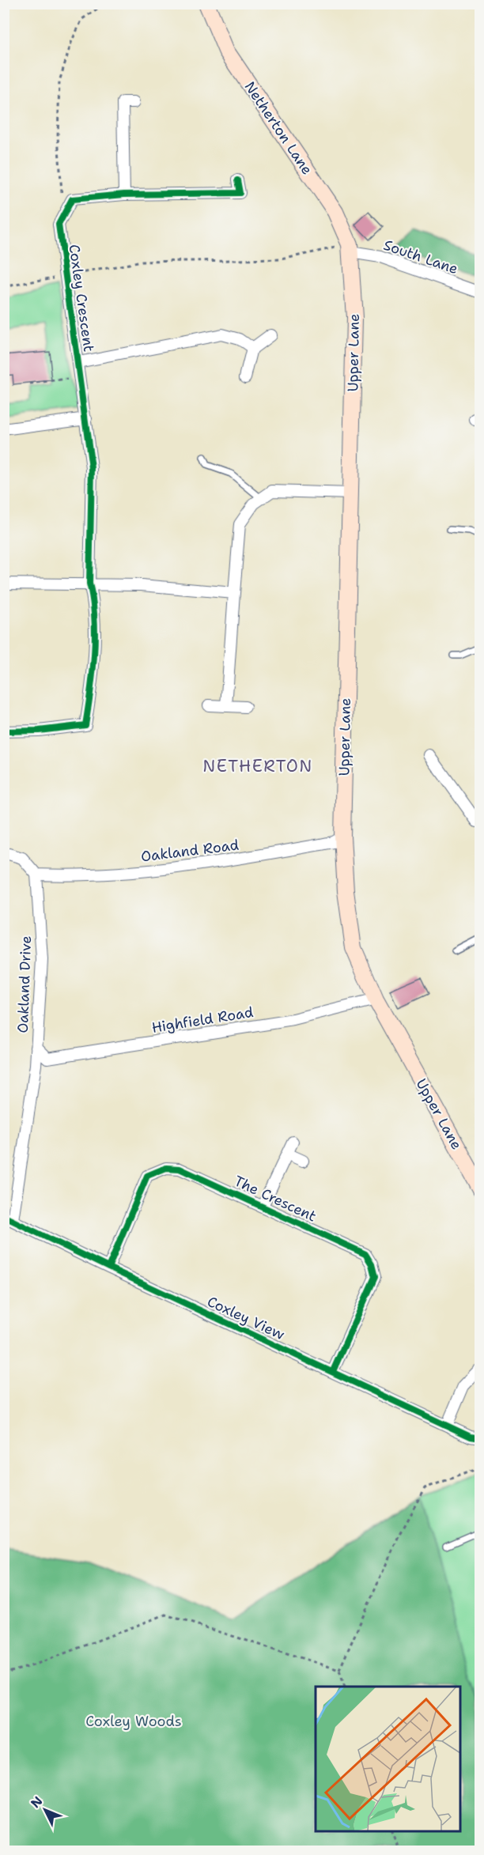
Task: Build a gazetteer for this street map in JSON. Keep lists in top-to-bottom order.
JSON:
{
  "streets": {
    "main road": ["Netherton Lane", "Upper Lane"],
    "street": [
      "South Lane",
      "Coxley Crescent",
      "Oakland Road",
      "Oakland Drive",
      "Highfield Road",
      "The Crescent",
      "Coxley View"
    ]
  },
  "crossings": [
    ["Netherton Lane", "South Lane"],
    ["Netherton Lane", "Upper Lane"],
    ["South Lane", "Upper Lane"],
    ["Upper Lane", "Oakland Road"],
    ["Upper Lane", "Highfield Road"],
    ["Oakland Road", "Oakland Drive"],
    ["Oakland Drive", "Highfield Road"],
    ["Oakland Drive", "Coxley View"],
    ["The Crescent", "Coxley View"]
  ],
  "districts": ["NETHERTON"],
  "parks": ["Coxley Woods"],
  "north": "top left"
}
